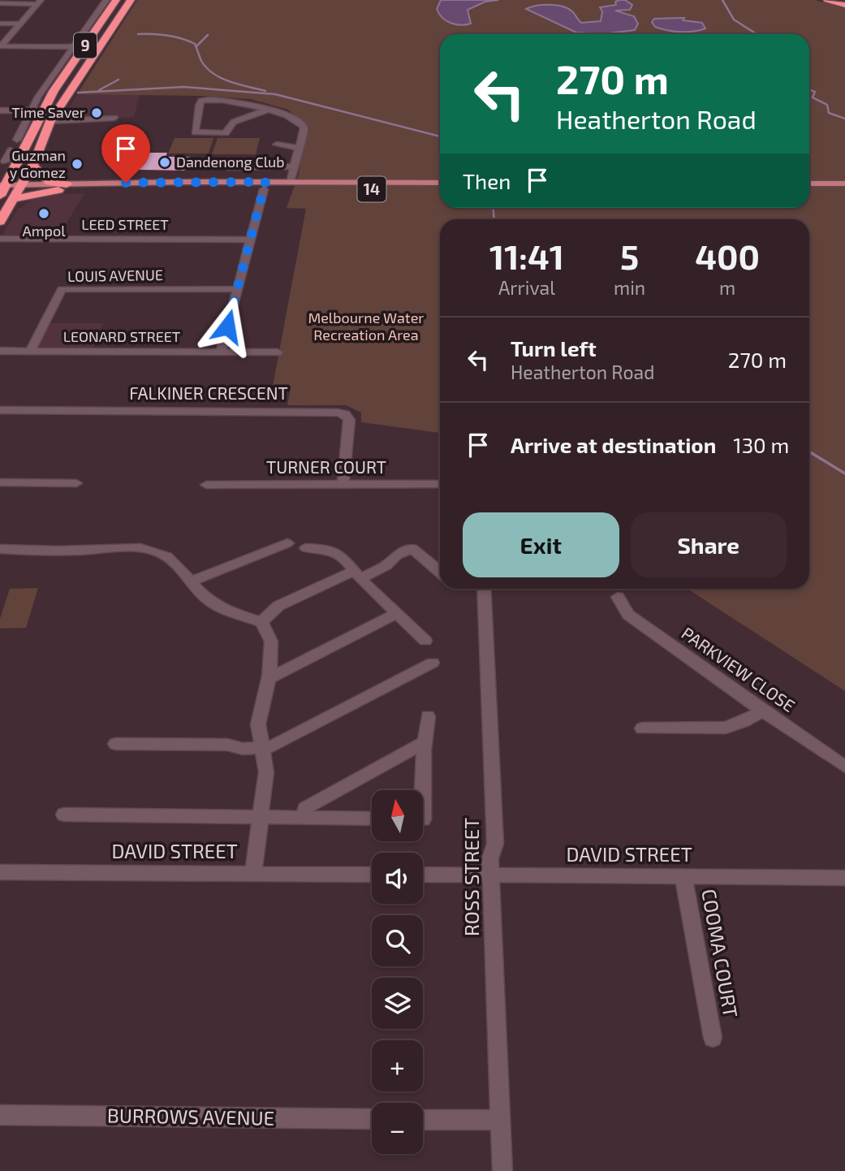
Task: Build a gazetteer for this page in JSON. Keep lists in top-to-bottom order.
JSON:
{
  "streets": {
    "highway": ["9"],
    "main road": ["14"],
    "street": [
      "LEED STREET",
      "LOUIS AVENUE",
      "LEONARD STREET",
      "FALKINER CRESCENT",
      "TURNER COURT",
      "PARKVIEW CLOSE",
      "DAVID STREET",
      "ROSS STREET",
      "COOMA COURT",
      "BURROWS AVENUE"
    ]
  },
  "crossings": [
    ["9", "14"],
    ["LOUIS AVENUE", "LEONARD STREET"],
    ["FALKINER CRESCENT", "TURNER COURT"],
    ["DAVID STREET", "ROSS STREET"],
    ["DAVID STREET", "COOMA COURT"]
  ],
  "parks": ["Melbourne Water Recreation Area"],
  "places": [
    "Time Saver",
    "Dandenong Club",
    "Guzman y Gomez",
    "Ampol"
  ],
  "north": "top",
  "page": {
    "turn": ["270 m", "Heatherton Road"],
    "then": "Then",
    "eta": [
      "11:41",
      "Arrival",
      "5",
      "min",
      "400",
      "m"
    ],
    "list": [
      {
        "name": "Turn left",
        "note": "Heatherton Road",
        "value": "270 m"
      },
      {
        "name": "Arrive at destination",
        "value": "130 m"
      }
    ],
    "buttons": ["Exit", "Share"],
    "map_buttons": ["+", "−"]
  }
}
